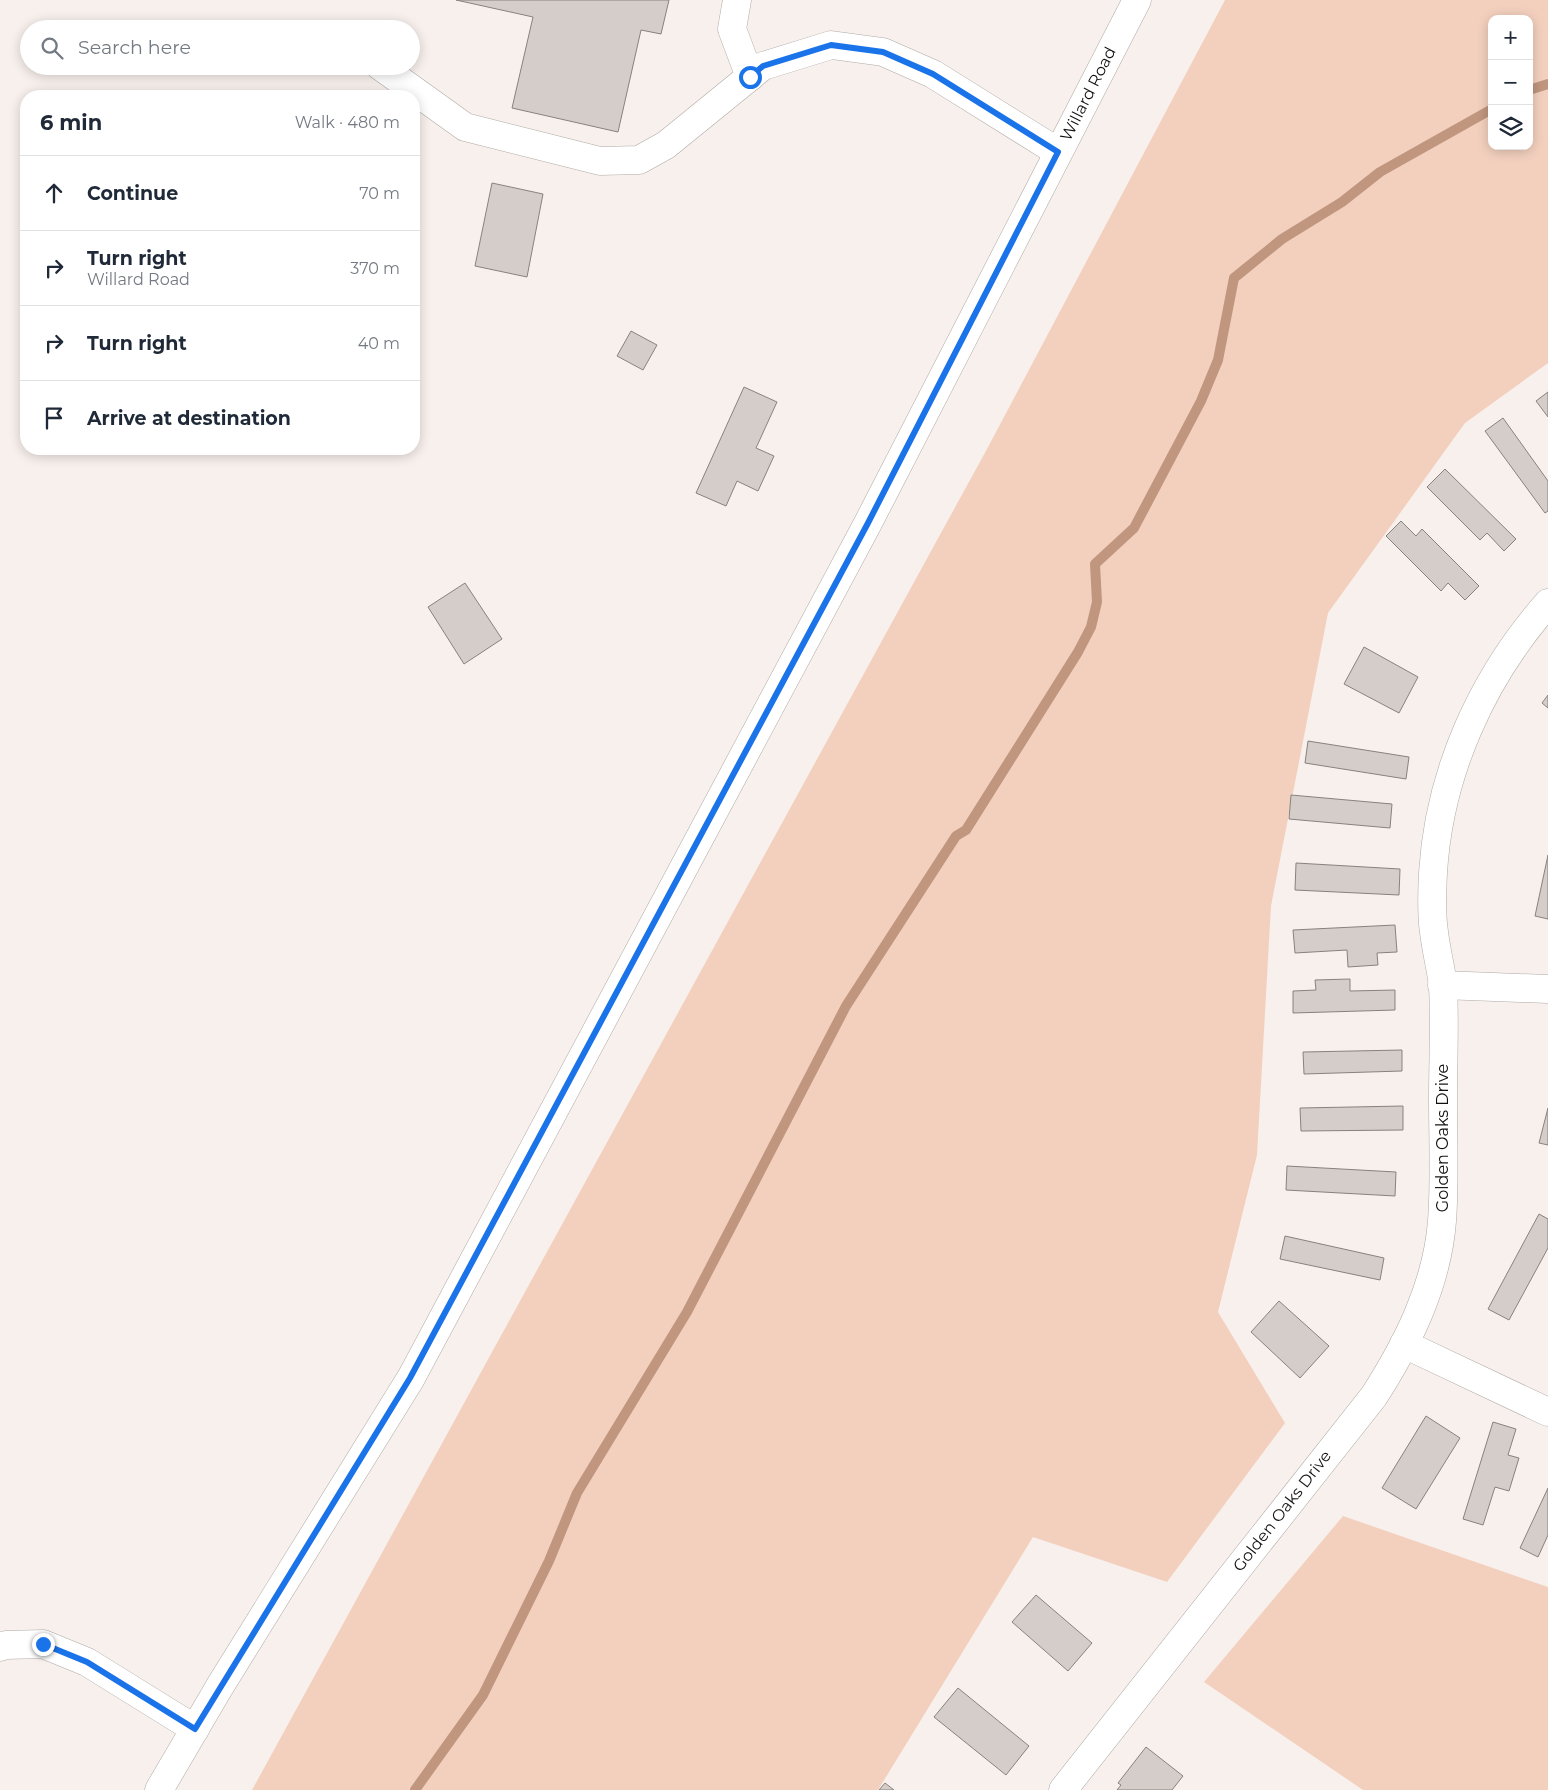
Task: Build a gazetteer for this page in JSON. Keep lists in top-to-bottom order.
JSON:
{
  "streets": {
    "street": ["Willard Road", "Golden Oaks Drive"]
  },
  "page": {
    "map_buttons": ["+", "−"],
    "search": "Search here",
    "heading": ["6 min", "Walk · 480 m"],
    "list": [
      ["Continue", "70 m"],
      ["Turn right", "Willard Road", "370 m"],
      ["Turn right", "40 m"],
      "Arrive at destination"
    ]
  }
}
